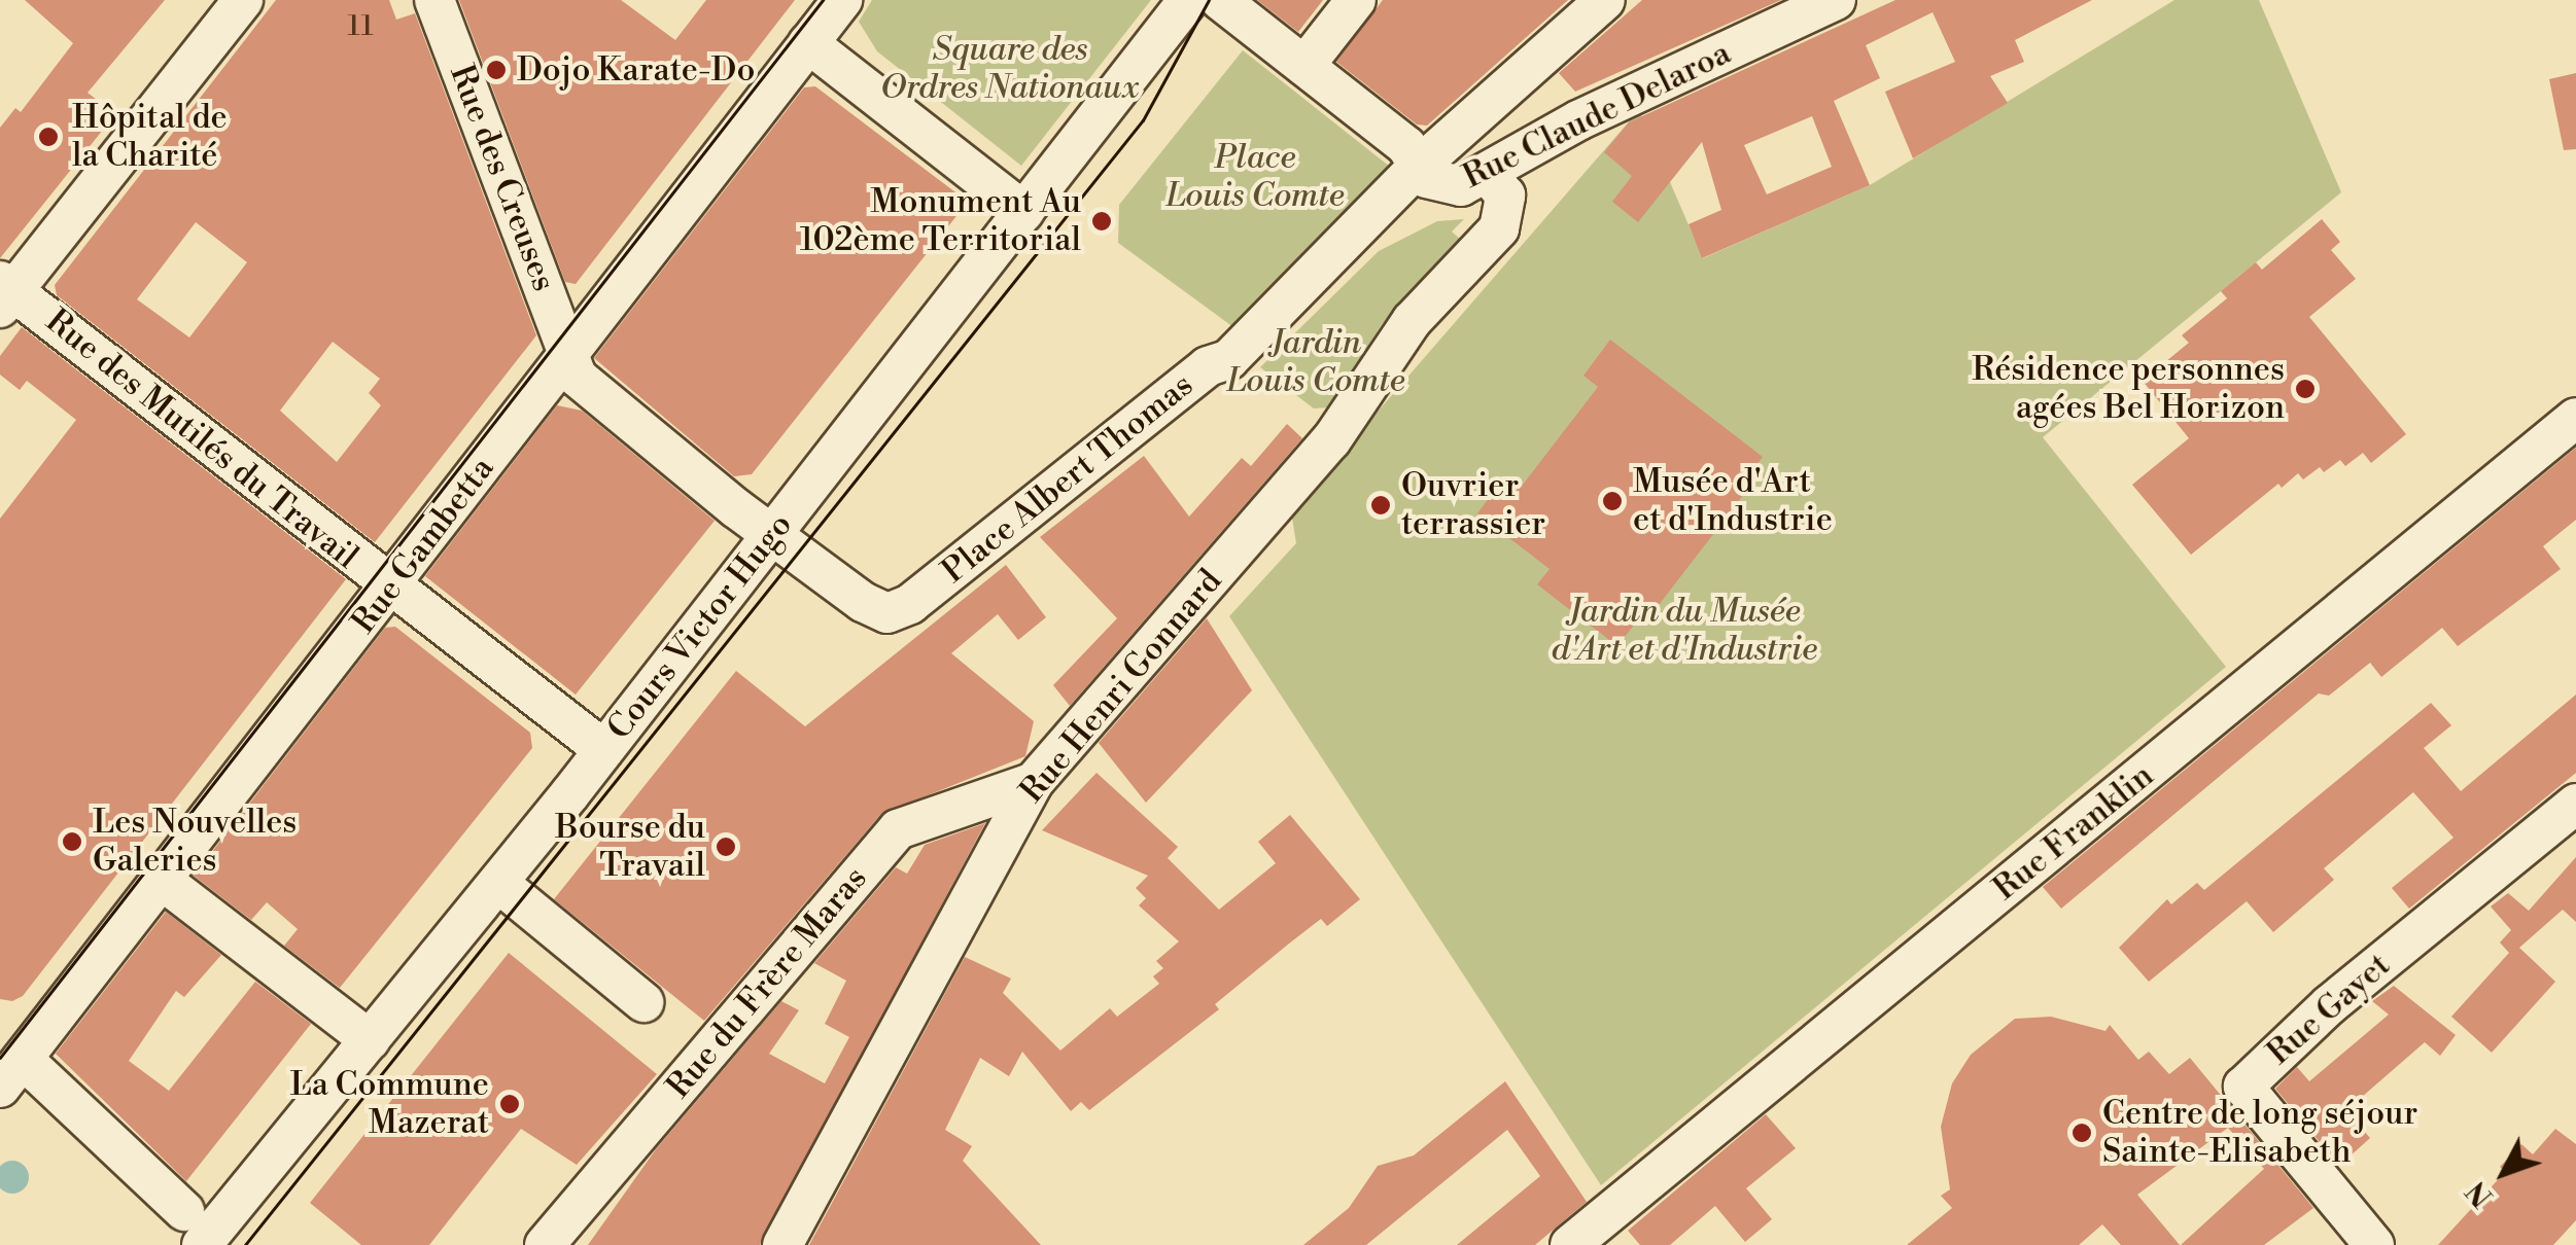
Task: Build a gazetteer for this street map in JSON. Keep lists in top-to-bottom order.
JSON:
{
  "streets": {
    "street": [
      "Rue Claude Delaroa",
      "Rue des Creuses",
      "Rue des Mutilés du Travail",
      "Place Albert Thomas",
      "Rue Gambetta",
      "Cours Victor Hugo",
      "Rue Henri Gonnard",
      "Rue Franklin",
      "Rue du Frère Maras",
      "Rue Gayet"
    ]
  },
  "crossings": [
    ["Rue Claude Delaroa", "Place Albert Thomas"],
    ["Rue Claude Delaroa", "Rue Henri Gonnard"],
    ["Rue des Creuses", "Place Albert Thomas"],
    ["Rue des Creuses", "Rue Gambetta"],
    ["Rue des Creuses", "Cours Victor Hugo"],
    ["Rue des Mutilés du Travail", "Rue Gambetta"],
    ["Rue des Mutilés du Travail", "Cours Victor Hugo"],
    ["Rue Henri Gonnard", "Rue du Frère Maras"]
  ],
  "parks": [
    "Square des Ordres Nationaux",
    "Place Louis Comte",
    "Jardin Louis Comte",
    "Jardin du Musée d'Art et d'Industrie"
  ],
  "places": [
    "Dojo Karate-Do",
    "Hôpital de la Charité",
    "Monument Au 102ème Territorial",
    "Résidence personnes agées Bel Horizon",
    "Musée d'Art et d'Industrie",
    "Ouvrier terrassier",
    "Les Nouvelles Galeries",
    "Bourse du Travail",
    "La Commune Mazerat",
    "Centre de long séjour Sainte-Elisabeth"
  ],
  "house_numbers": ["11"],
  "north": "bottom left"
}
